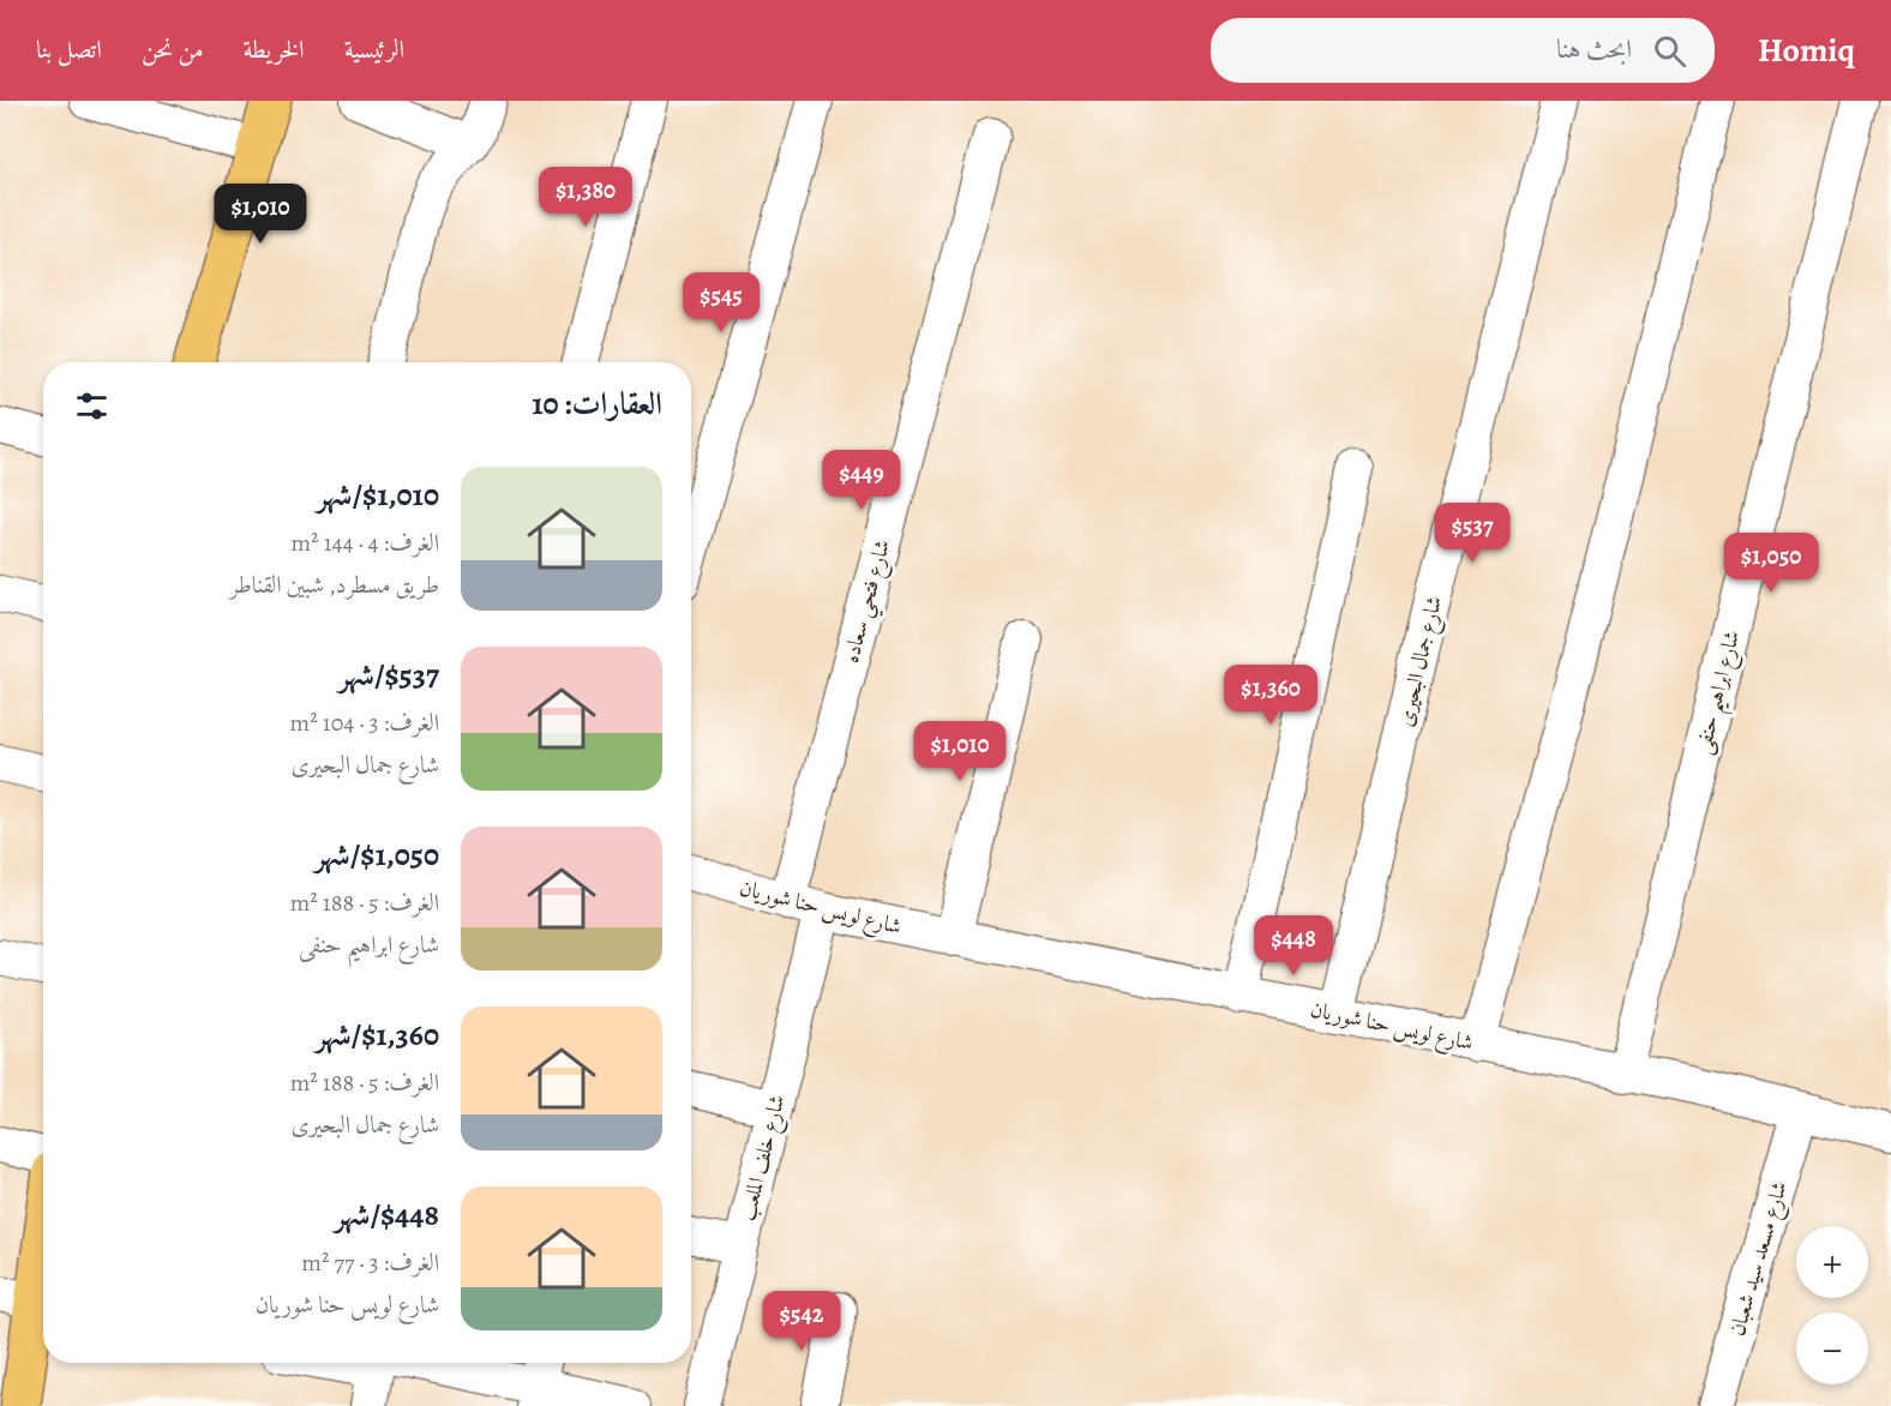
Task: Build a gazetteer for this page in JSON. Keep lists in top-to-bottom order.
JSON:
{
  "streets": {
    "street": [
      "شارع فتحي سعاده",
      "شارع جمال البحيرى",
      "شارع ابراهيم حنفى",
      "شارع لويس حنا شوريان",
      "شارع خلف الملعب",
      "شارع مسعد سيد شعبان"
    ]
  },
  "crossings": [
    ["شارع فتحي سعاده", "شارع لويس حنا شوريان"],
    ["شارع جمال البحيرى", "شارع لويس حنا شوريان"],
    ["شارع ابراهيم حنفى", "شارع لويس حنا شوريان"],
    ["شارع لويس حنا شوريان", "شارع خلف الملعب"],
    ["شارع لويس حنا شوريان", "شارع مسعد سيد شعبان"]
  ],
  "page": {
    "header": "Homiq",
    "search": "ابحث هنا",
    "nav": [
      "الرئيسية",
      "الخريطة",
      "من نحن",
      "اتصل بنا"
    ],
    "price": [
      "$1,380",
      "$1,010",
      "$545",
      "$449",
      "$537",
      "$1,050",
      "$1,360",
      "$1,010",
      "$448",
      "$542"
    ],
    "heading": "العقارات: 10",
    "list": [
      {
        "name": "$1,010/شهر",
        "note": "الغرف: 4 · 144 m² · طريق مسطرد, شبين القناطر"
      },
      {
        "name": "$537/شهر",
        "note": "الغرف: 3 · 104 m² · شارع جمال البحيرى"
      },
      {
        "name": "$1,050/شهر",
        "note": "الغرف: 5 · 188 m² · شارع ابراهيم حنفى"
      },
      {
        "name": "$1,360/شهر",
        "note": "الغرف: 5 · 188 m² · شارع جمال البحيرى"
      },
      {
        "name": "$448/شهر",
        "note": "الغرف: 3 · 77 m² · شارع لويس حنا شوريان"
      }
    ],
    "map_buttons": ["+", "−"]
  }
}
